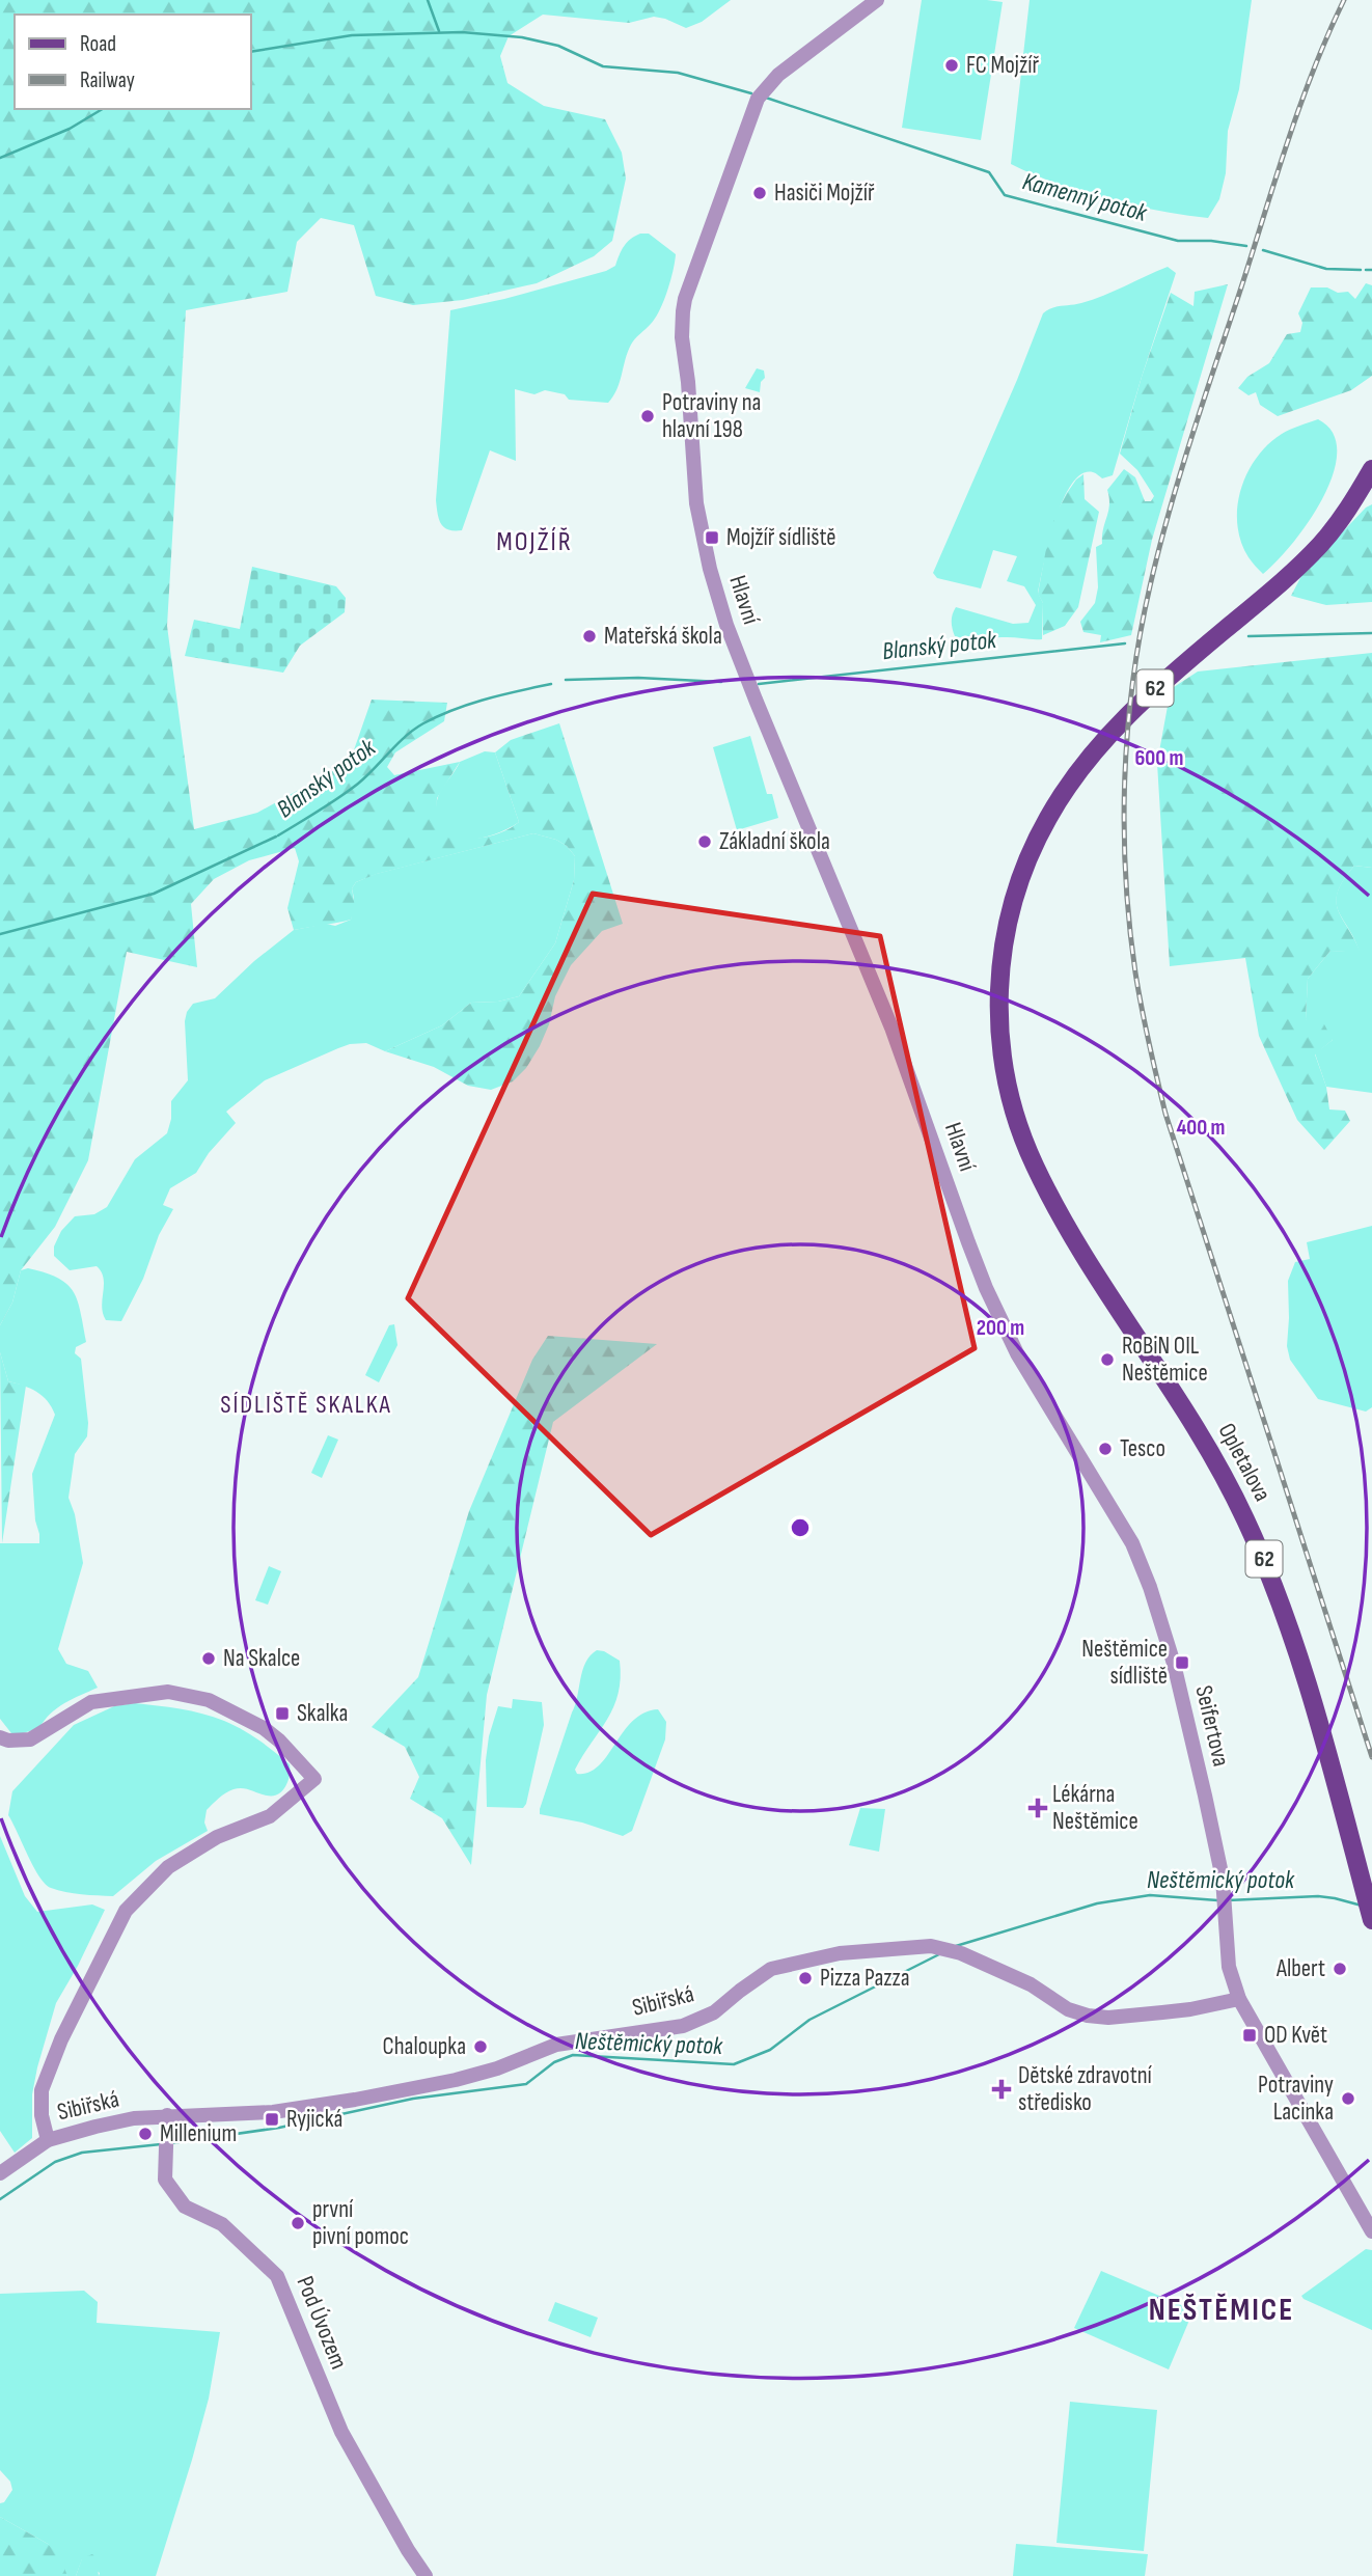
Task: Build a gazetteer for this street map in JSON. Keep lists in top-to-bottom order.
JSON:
{
  "streets": {
    "main road": ["62", "Opletalova"],
    "street": [
      "Hlavní",
      "Seifertova",
      "Sibiřská",
      "Pod Úvozem"
    ]
  },
  "crossings": [
    ["Hlavní", "Seifertova"],
    ["Seifertova", "Sibiřská"],
    ["Sibiřská", "Pod Úvozem"]
  ],
  "districts": ["MOJŽÍŘ", "SÍDLIŠTĚ SKALKA", "NEŠTĚMICE"],
  "water": ["Kamenný potok", "Blanský potok", "Neštěmický potok"],
  "places": {
    "other": [
      "FC Mojžíř",
      "Hasiči Mojžíř",
      "Potraviny na hlavní 198",
      "Mateřská škola",
      "Základní škola",
      "RoBiN OIL Neštěmice",
      "Tesco",
      "Na Skalce",
      "Albert",
      "Pizza Pazza",
      "Chaloupka",
      "Potraviny Lacinka",
      "Millenium",
      "první pivní pomoc"
    ],
    "transit": [
      "Mojžíř sídliště",
      "Neštěmice sídliště",
      "Skalka",
      "OD Květ",
      "Ryjická"
    ],
    "health": ["Lékárna Neštěmice", "Dětské zdravotní středisko"]
  },
  "legend": ["Road", "Railway"],
  "rings": ["600 m", "400 m", "200 m"]
}
